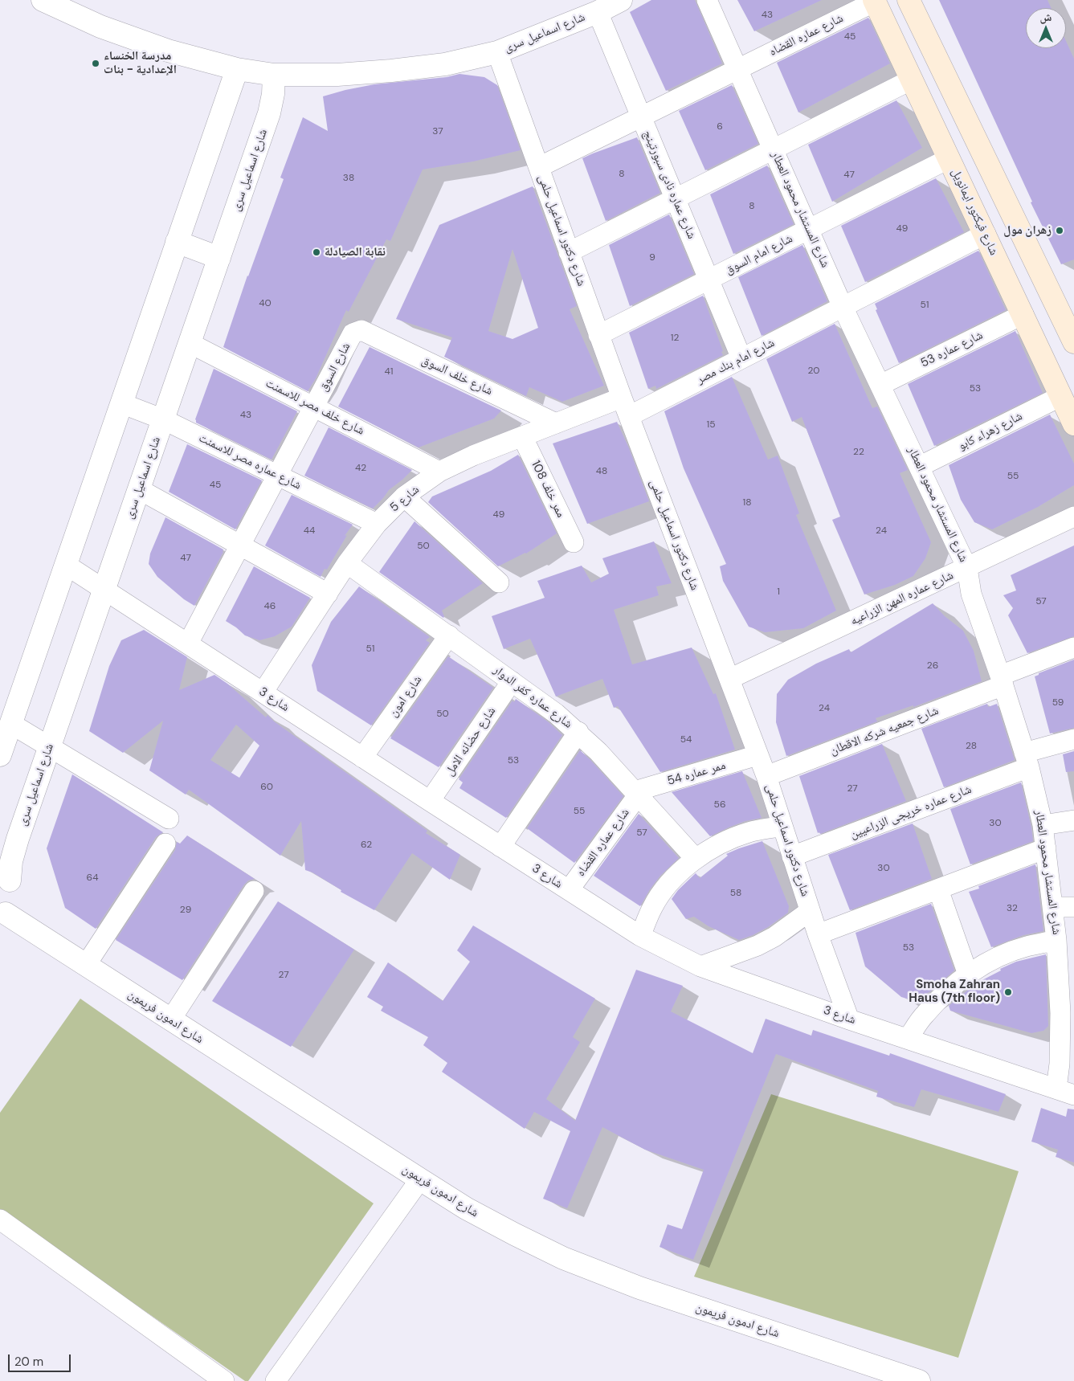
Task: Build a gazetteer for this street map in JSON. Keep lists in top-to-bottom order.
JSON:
{
  "streets": {
    "main road": ["شارع فيكتور ايمانويل"],
    "street": [
      "شارع اسماعيل سرى",
      "شارع عماره القضاه",
      "شارع عماره نادى سبورتينج",
      "شارع المستشار محمود العطار",
      "شارع دكتور اسماعيل حلمى",
      "شارع امام السوق",
      "شارع عماره 53",
      "شارع امام بنك مصر",
      "شارع السوق",
      "شارع خلف السوق",
      "شارع خلف مصر للاسمنت",
      "شارع زهراء كابو",
      "شارع عماره مصر للاسمنت",
      "ممر خلف 108",
      "شارع 5",
      "شارع عماره المهن الزراعيه",
      "شارع امون",
      "شارع عماره كفر الدوار",
      "شارع 3",
      "شارع جمعيه شركه الاقطان",
      "شارع حضانه الامل",
      "ممر عماره 54",
      "شارع عماره خريجى الزراعيين",
      "شارع ادمون فريمون"
    ]
  },
  "crossings": [
    ["شارع اسماعيل سرى", "شارع عماره نادى سبورتينج"],
    ["شارع اسماعيل سرى", "شارع دكتور اسماعيل حلمى"],
    ["شارع اسماعيل سرى", "شارع خلف مصر للاسمنت"],
    ["شارع اسماعيل سرى", "شارع عماره مصر للاسمنت"],
    ["شارع اسماعيل سرى", "شارع 3"],
    ["شارع اسماعيل سرى", "شارع ادمون فريمون"],
    ["شارع عماره القضاه", "شارع عماره نادى سبورتينج"],
    ["شارع عماره القضاه", "شارع المستشار محمود العطار"],
    ["شارع عماره القضاه", "شارع فيكتور ايمانويل"],
    ["شارع عماره القضاه", "شارع دكتور اسماعيل حلمى"],
    ["شارع عماره القضاه", "شارع عماره كفر الدوار"],
    ["شارع عماره القضاه", "شارع 3"],
    ["شارع عماره القضاه", "ممر عماره 54"],
    ["شارع عماره نادى سبورتينج", "شارع امام السوق"],
    ["شارع عماره نادى سبورتينج", "شارع امام بنك مصر"],
    ["شارع المستشار محمود العطار", "شارع امام السوق"],
    ["شارع المستشار محمود العطار", "شارع عماره 53"],
    ["شارع المستشار محمود العطار", "شارع امام بنك مصر"],
    ["شارع المستشار محمود العطار", "شارع زهراء كابو"],
    ["شارع المستشار محمود العطار", "شارع عماره المهن الزراعيه"],
    ["شارع المستشار محمود العطار", "شارع 3"],
    ["شارع المستشار محمود العطار", "شارع جمعيه شركه الاقطان"],
    ["شارع المستشار محمود العطار", "شارع عماره خريجى الزراعيين"],
    ["شارع فيكتور ايمانويل", "شارع امام السوق"],
    ["شارع فيكتور ايمانويل", "شارع عماره 53"],
    ["شارع فيكتور ايمانويل", "شارع امام بنك مصر"],
    ["شارع فيكتور ايمانويل", "شارع زهراء كابو"],
    ["شارع دكتور اسماعيل حلمى", "شارع امام السوق"],
    ["شارع دكتور اسماعيل حلمى", "شارع امام بنك مصر"],
    ["شارع دكتور اسماعيل حلمى", "شارع 5"],
    ["شارع دكتور اسماعيل حلمى", "شارع عماره المهن الزراعيه"],
    ["شارع دكتور اسماعيل حلمى", "شارع 3"],
    ["شارع دكتور اسماعيل حلمى", "شارع جمعيه شركه الاقطان"],
    ["شارع دكتور اسماعيل حلمى", "ممر عماره 54"],
    ["شارع دكتور اسماعيل حلمى", "شارع عماره خريجى الزراعيين"],
    ["شارع السوق", "شارع خلف السوق"],
    ["شارع السوق", "شارع خلف مصر للاسمنت"],
    ["شارع السوق", "شارع عماره مصر للاسمنت"],
    ["شارع السوق", "شارع 3"],
    ["شارع خلف السوق", "شارع 5"],
    ["شارع خلف مصر للاسمنت", "شارع 5"],
    ["شارع عماره مصر للاسمنت", "شارع 5"],
    ["ممر خلف 108", "شارع 5"],
    ["شارع 5", "شارع عماره كفر الدوار"],
    ["شارع 5", "شارع 3"],
    ["شارع امون", "شارع عماره كفر الدوار"],
    ["شارع امون", "شارع 3"],
    ["شارع عماره كفر الدوار", "شارع حضانه الامل"],
    ["شارع عماره كفر الدوار", "ممر عماره 54"],
    ["شارع 3", "شارع حضانه الامل"]
  ],
  "places": [
    "مدرسة الخنساء الإعدادية - بنات",
    "زهران مول",
    "نقابة الصيادلة",
    "Smoha Zahran Haus (7th floor)"
  ],
  "house_numbers": [
    "43",
    "45",
    "6",
    "37",
    "8",
    "47",
    "38",
    "8",
    "49",
    "9",
    "40",
    "51",
    "12",
    "20",
    "41",
    "53",
    "43",
    "15",
    "22",
    "42",
    "48",
    "55",
    "45",
    "18",
    "49",
    "44",
    "24",
    "50",
    "47",
    "1",
    "57",
    "46",
    "51",
    "26",
    "59",
    "24",
    "50",
    "54",
    "28",
    "53",
    "60",
    "27",
    "56",
    "55",
    "30",
    "57",
    "62",
    "30",
    "64",
    "58",
    "32",
    "29",
    "53",
    "27"
  ],
  "scale_bar": "20 m",
  "north": "top"
}
